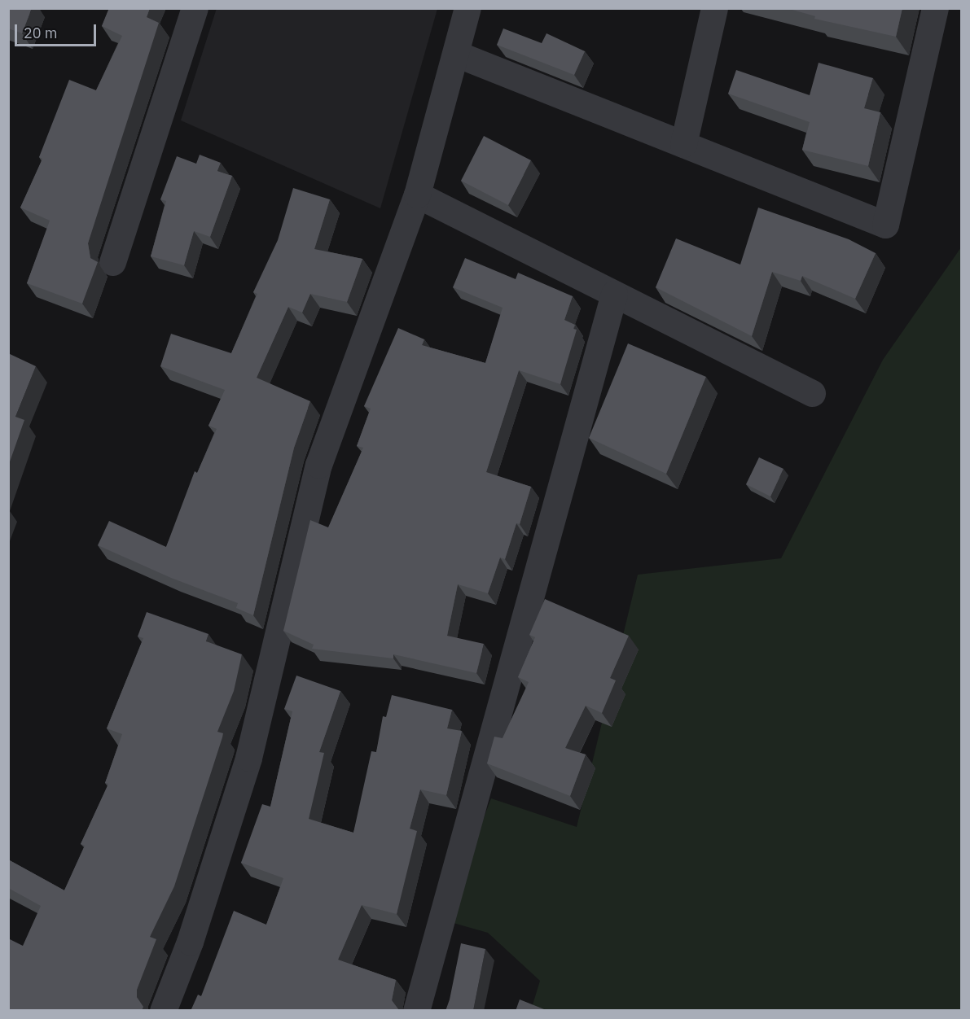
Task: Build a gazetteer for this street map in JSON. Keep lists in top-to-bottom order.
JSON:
{
  "scale_bar": "20 m"
}
